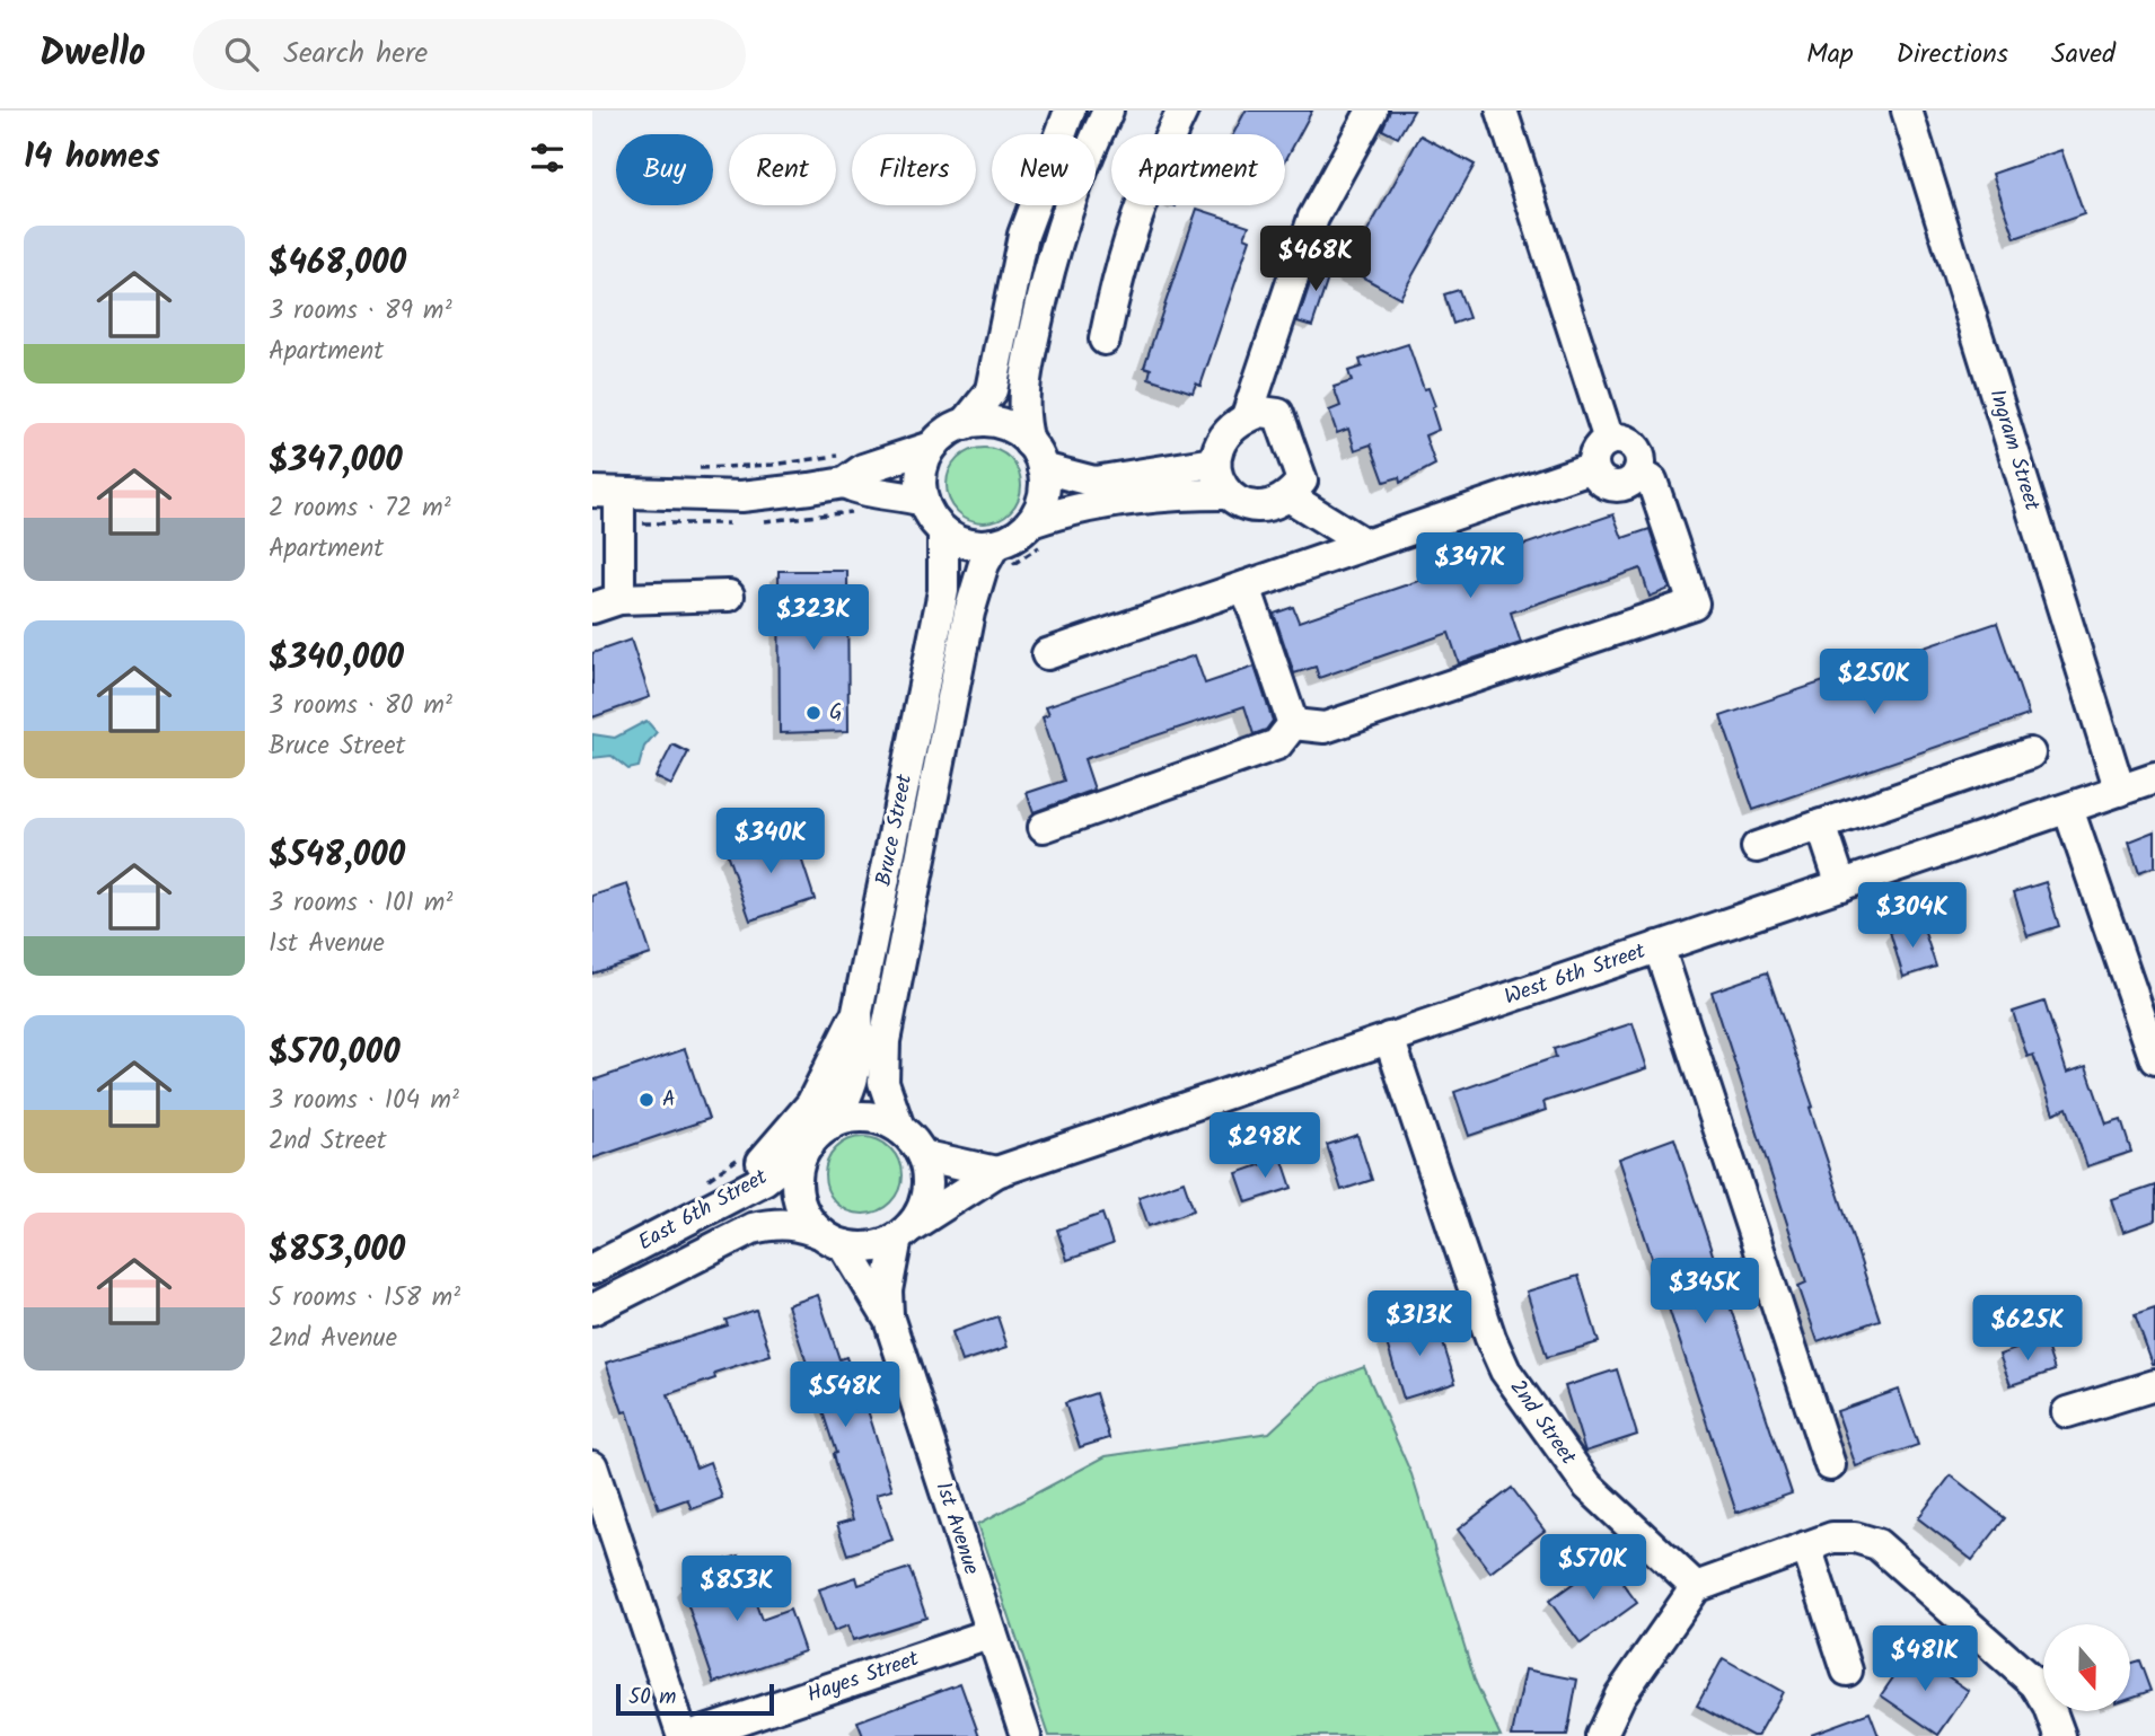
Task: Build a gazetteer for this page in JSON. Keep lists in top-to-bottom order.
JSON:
{
  "streets": {
    "street": [
      "Ingram Street",
      "Bruce Street",
      "West 6th Street",
      "East 6th Street",
      "2nd Street",
      "1st Avenue",
      "Hayes Street"
    ]
  },
  "crossings": [
    ["Ingram Street", "West 6th Street"],
    ["Bruce Street", "West 6th Street"],
    ["Bruce Street", "East 6th Street"],
    ["Bruce Street", "1st Avenue"],
    ["West 6th Street", "East 6th Street"],
    ["West 6th Street", "2nd Street"],
    ["West 6th Street", "1st Avenue"],
    ["East 6th Street", "1st Avenue"],
    ["1st Avenue", "Hayes Street"]
  ],
  "places": ["G", "A"],
  "scale_bar": "50 m",
  "north": "bottom",
  "page": {
    "header": "Dwello",
    "search": "Search here",
    "nav": ["Map", "Directions", "Saved"],
    "heading": "14 homes",
    "chip": [
      "Buy",
      "Rent",
      "Filters",
      "New",
      "Apartment"
    ],
    "list": [
      {
        "name": "$468,000",
        "note": "3 rooms · 89 m² · Apartment"
      },
      {
        "name": "$347,000",
        "note": "2 rooms · 72 m² · Apartment"
      },
      {
        "name": "$340,000",
        "note": "3 rooms · 80 m² · Bruce Street"
      },
      {
        "name": "$548,000",
        "note": "3 rooms · 101 m² · 1st Avenue"
      },
      {
        "name": "$570,000",
        "note": "3 rooms · 104 m² · 2nd Street"
      },
      {
        "name": "$853,000",
        "note": "5 rooms · 158 m² · 2nd Avenue"
      }
    ],
    "price": [
      "$468K",
      "$347K",
      "$323K",
      "$250K",
      "$340K",
      "$304K",
      "$298K",
      "$345K",
      "$313K",
      "$625K",
      "$548K",
      "$570K",
      "$853K",
      "$481K"
    ],
    "scale": "50 m"
  }
}
